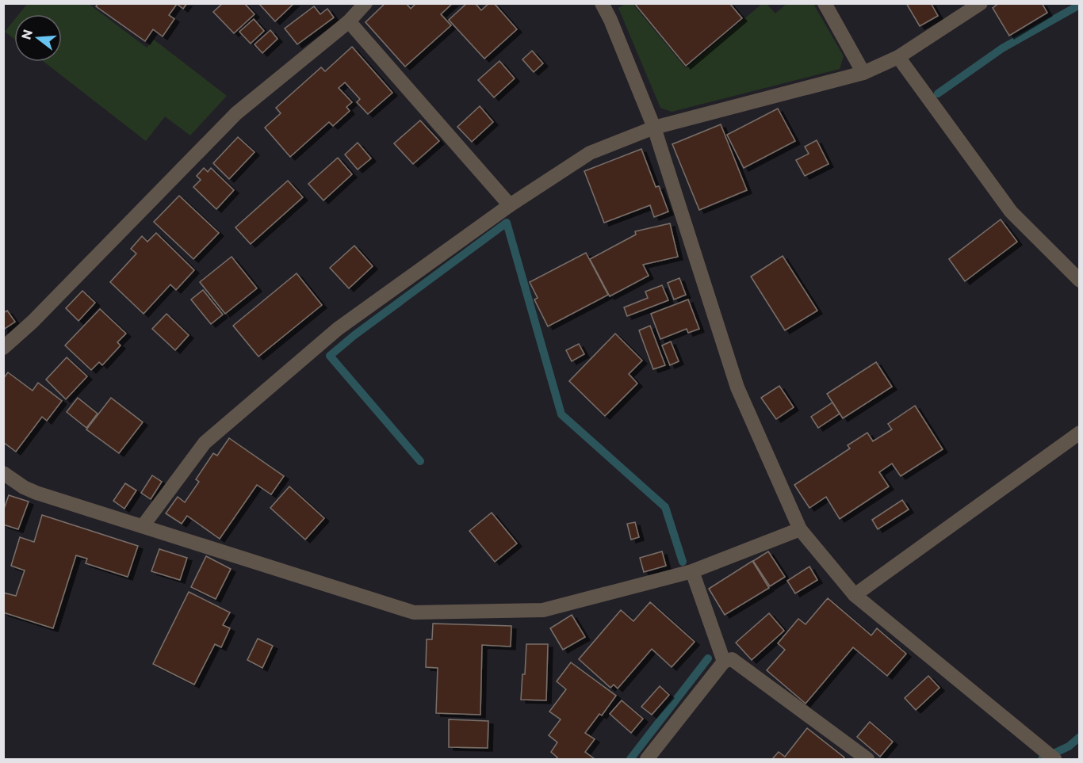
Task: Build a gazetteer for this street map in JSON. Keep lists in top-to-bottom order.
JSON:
{
  "north": "left"
}
